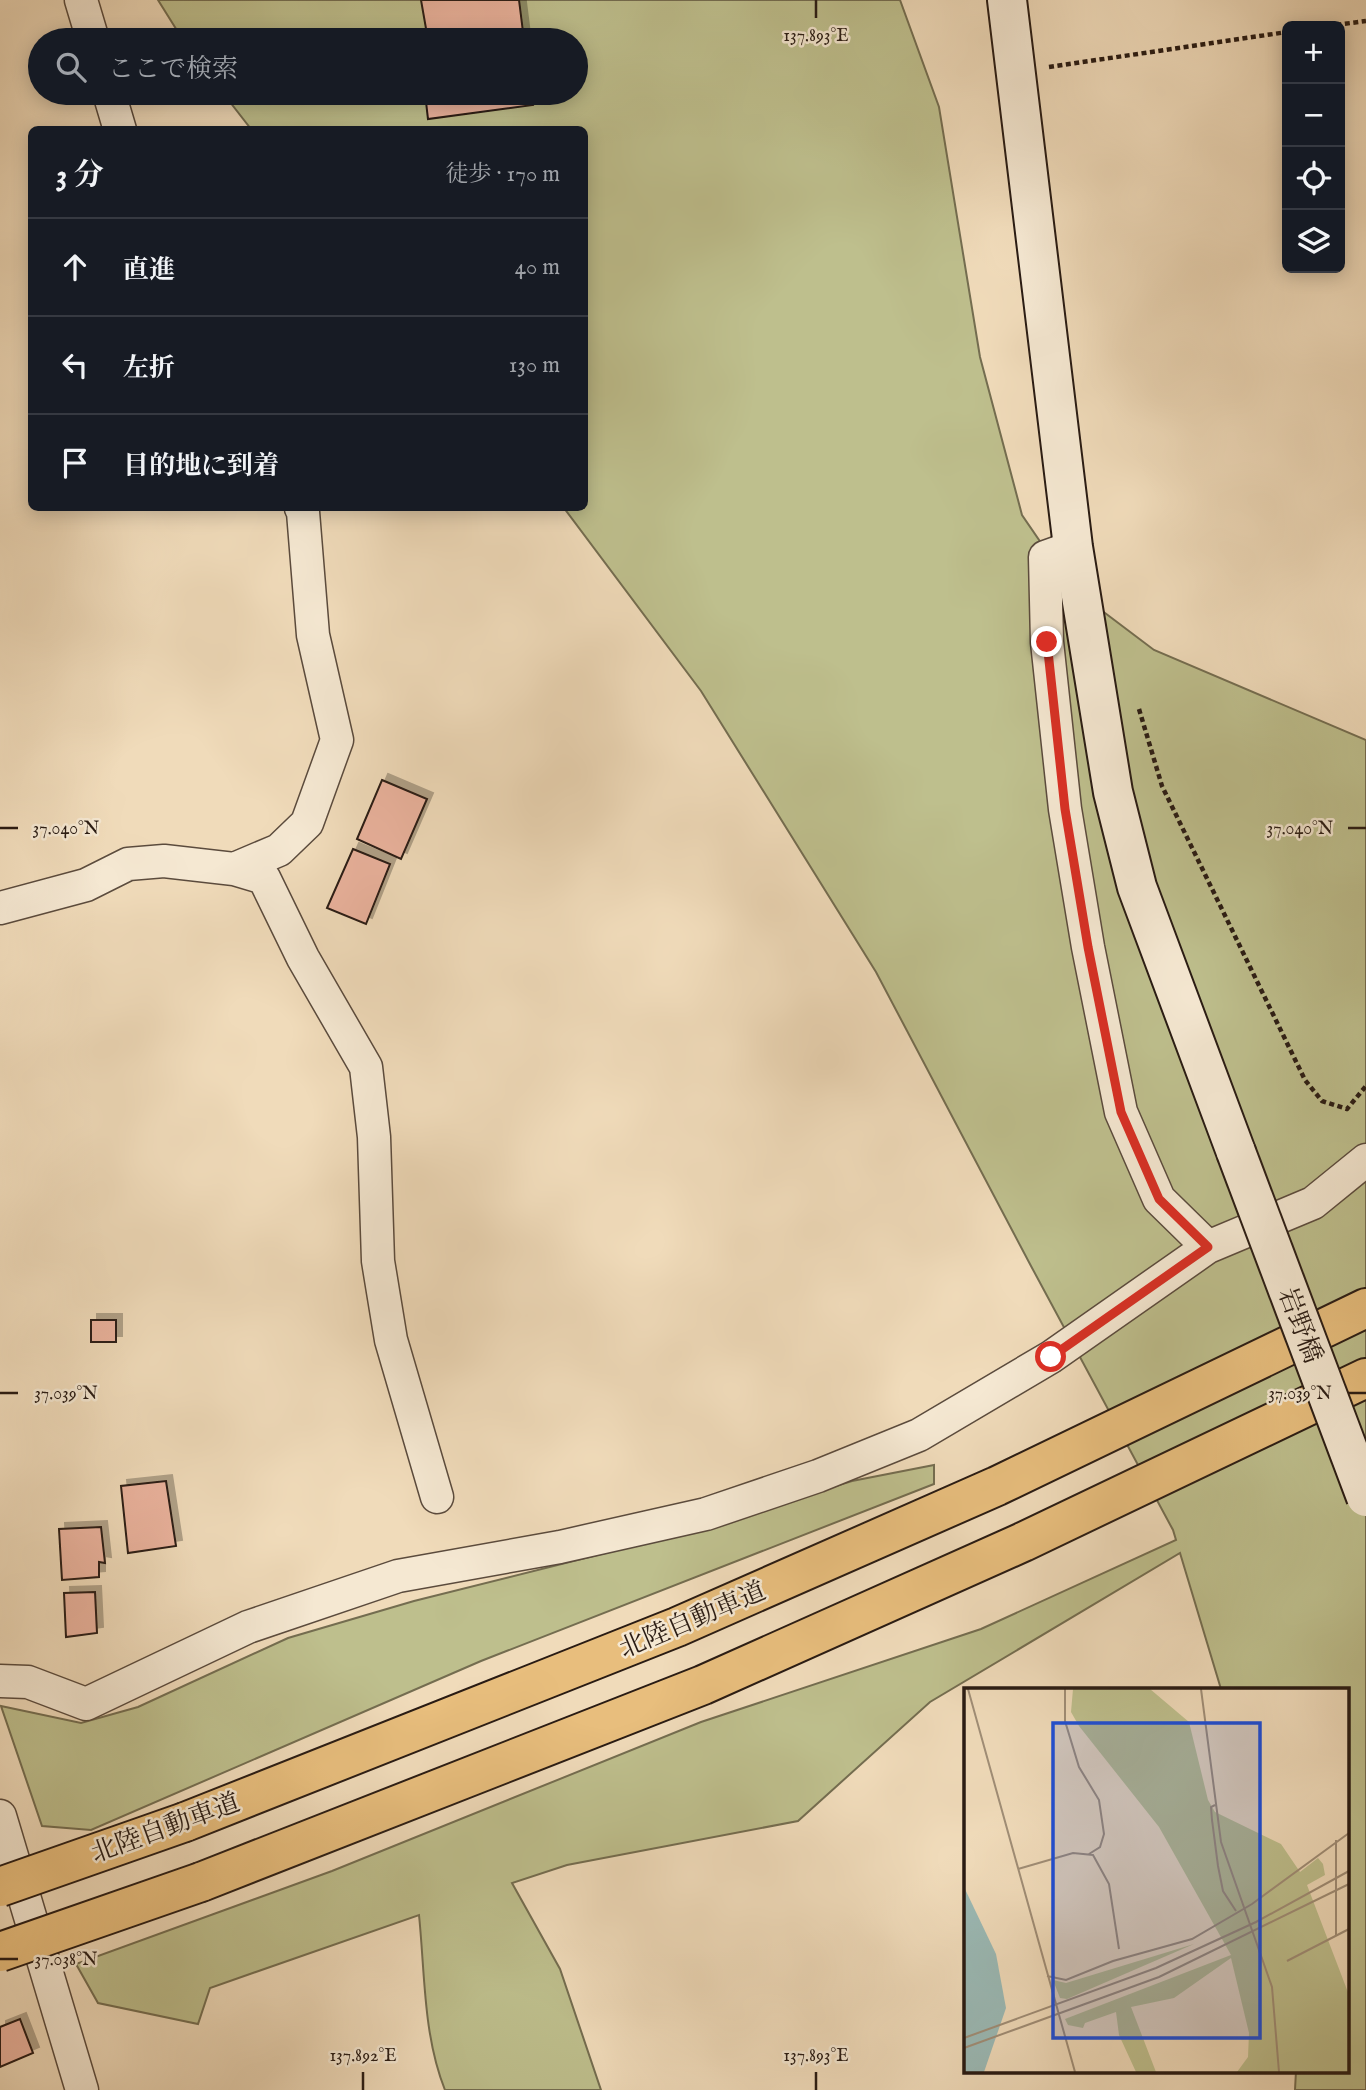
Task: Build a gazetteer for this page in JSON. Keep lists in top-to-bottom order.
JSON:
{
  "streets": {
    "highway": ["北陸自動車道"],
    "street": ["岩野橋"]
  },
  "page": {
    "map_buttons": ["+", "−"],
    "search": "ここで検索",
    "heading": ["3 分", "徒歩 · 170 m"],
    "list": [
      ["直進", "40 m"],
      ["左折", "130 m"],
      "目的地に到着"
    ]
  },
  "coordinates": [
    "137.893°E",
    "37.040°N",
    "37.039°N",
    "37.038°N",
    "137.892°E"
  ]
}
